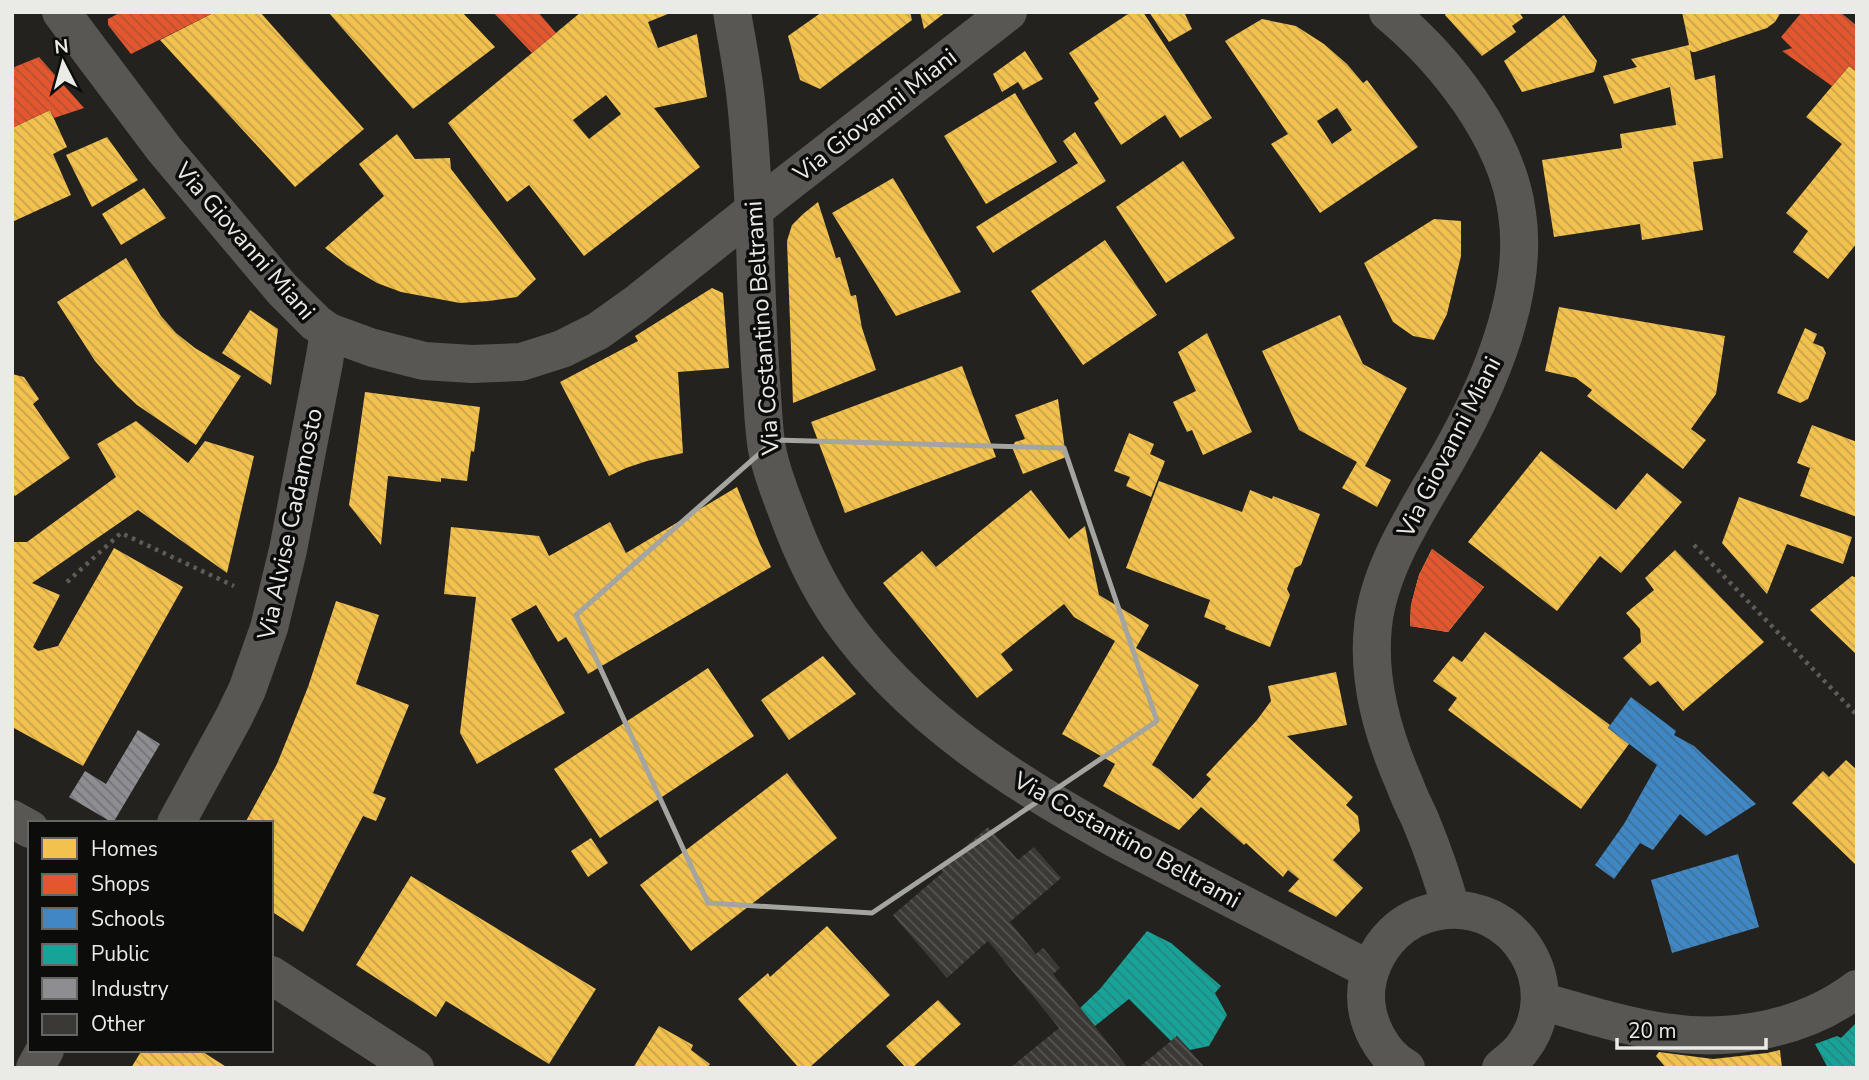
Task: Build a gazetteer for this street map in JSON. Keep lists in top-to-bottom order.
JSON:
{
  "streets": {
    "street": ["Via Giovanni Miani", "Via Costantino Beltrami", "Via Alvise Cadamosto"]
  },
  "crossings": [
    ["Via Giovanni Miani", "Via Costantino Beltrami"],
    ["Via Giovanni Miani", "Via Alvise Cadamosto"]
  ],
  "legend": [
    "Homes",
    "Shops",
    "Schools",
    "Public",
    "Industry",
    "Other"
  ],
  "scale_bar": "20 m",
  "north": "top"
}
